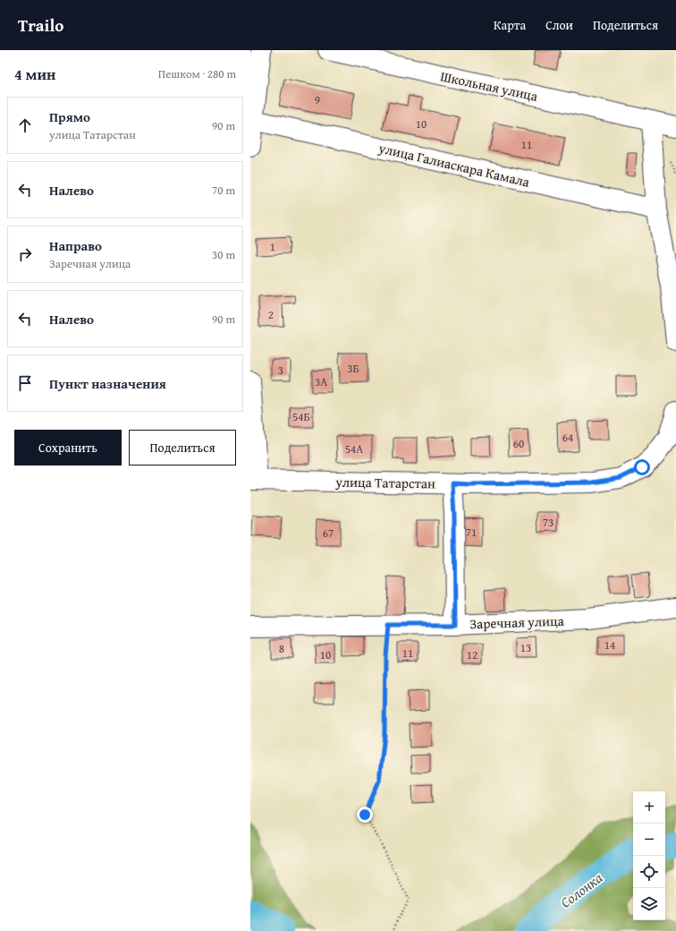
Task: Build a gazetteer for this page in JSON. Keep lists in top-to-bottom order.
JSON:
{
  "streets": {
    "street": [
      "Школьная улица",
      "улица Галиаскара Камала",
      "улица Татарстан",
      "Заречная улица"
    ]
  },
  "water": ["Солонка"],
  "house_numbers": [
    "9",
    "10",
    "11",
    "1",
    "2",
    "3Б",
    "3",
    "3А",
    "54Б",
    "64",
    "60",
    "54А",
    "73",
    "71",
    "67",
    "14",
    "13",
    "8",
    "11",
    "10",
    "12"
  ],
  "page": {
    "header": "Trailo",
    "nav": ["Карта", "Слои", "Поделиться"],
    "heading": ["4 мин", "Пешком · 280 m"],
    "list": [
      ["Прямо", "улица Татарстан", "90 m"],
      ["Налево", "70 m"],
      ["Направо", "Заречная улица", "30 m"],
      ["Налево", "90 m"],
      "Пункт назначения"
    ],
    "buttons": ["Сохранить", "Поделиться"],
    "map_buttons": ["+", "−"]
  }
}
